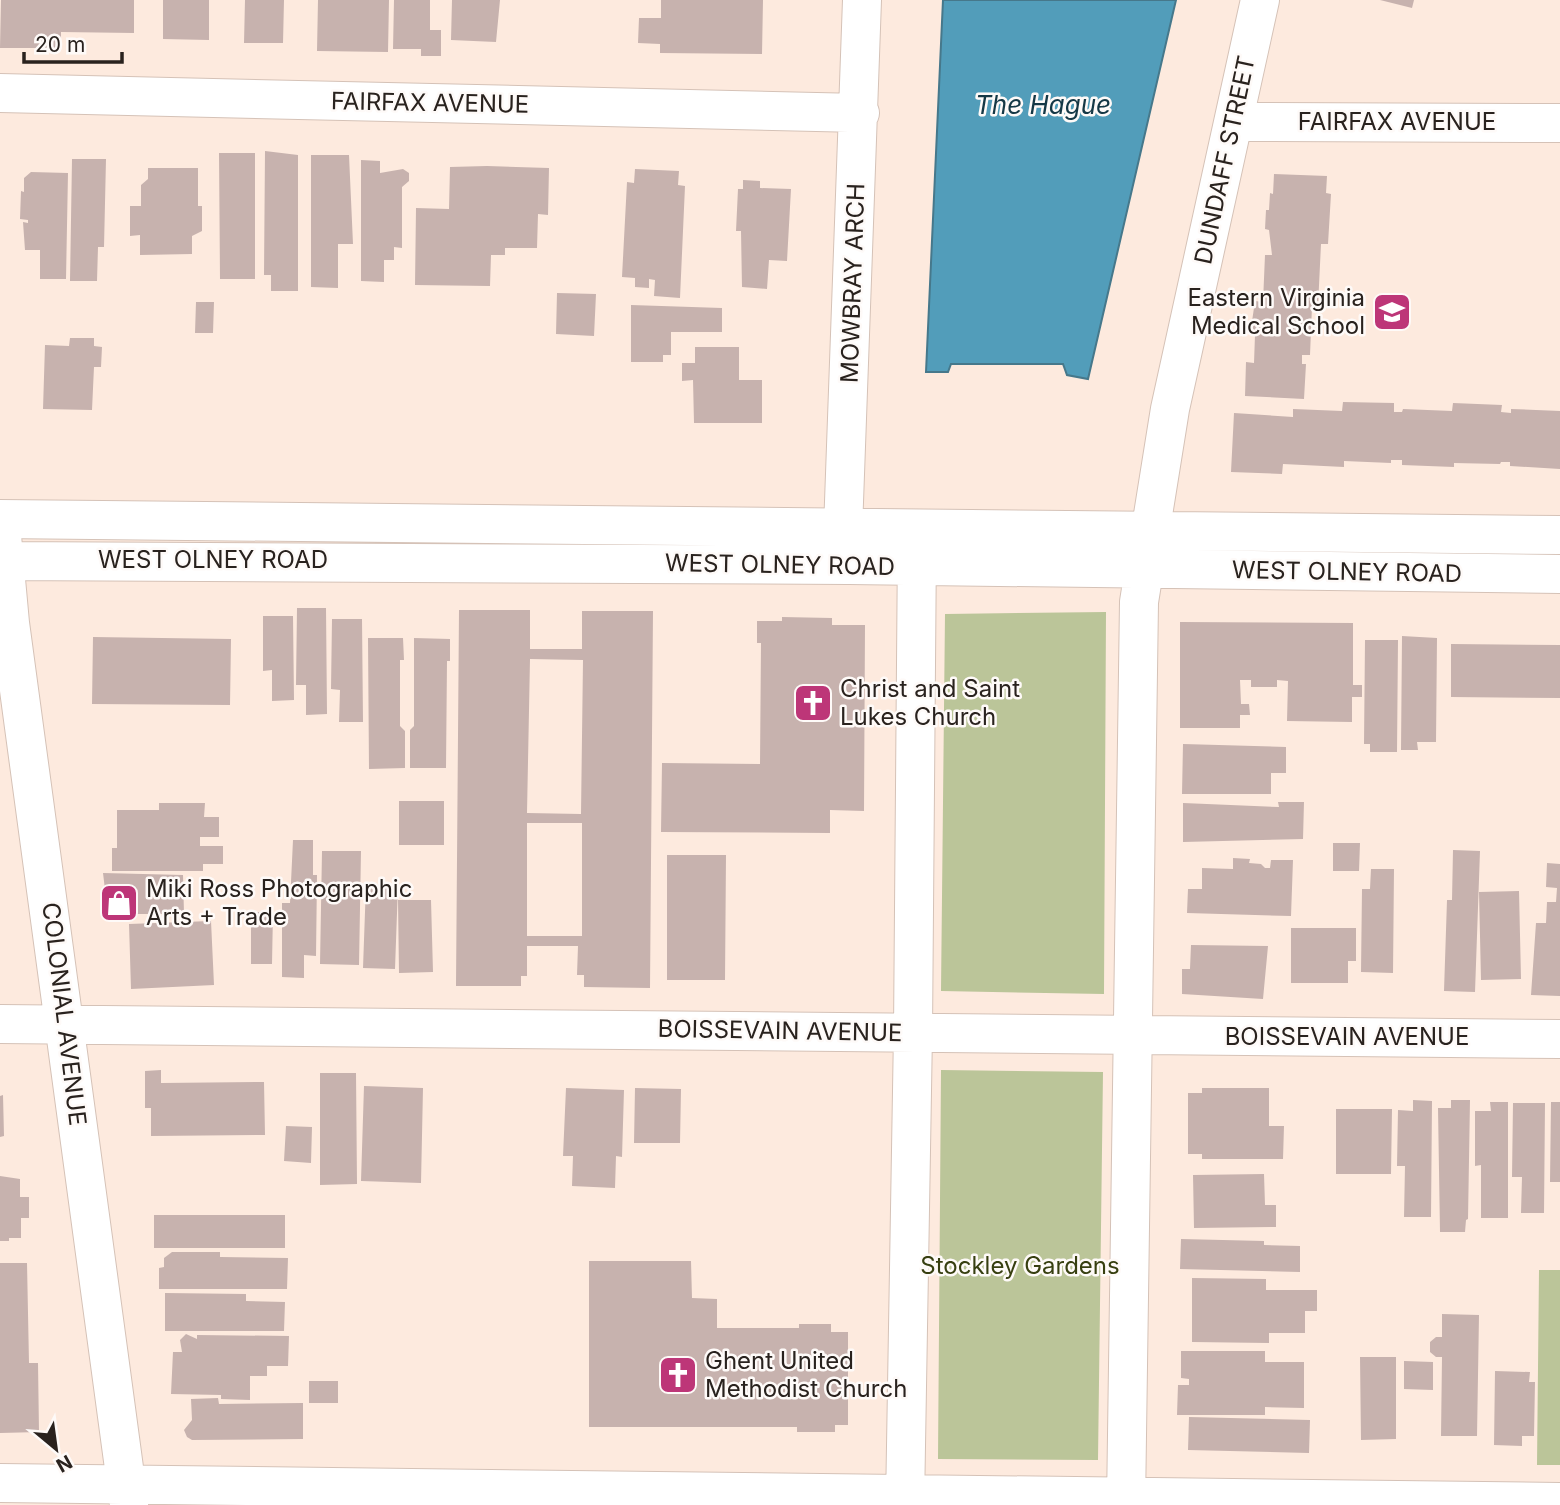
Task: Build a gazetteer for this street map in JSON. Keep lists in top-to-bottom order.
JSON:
{
  "streets": {
    "street": [
      "FAIRFAX AVENUE",
      "DUNDAFF STREET",
      "MOWBRAY ARCH",
      "WEST OLNEY ROAD",
      "COLONIAL AVENUE",
      "BOISSEVAIN AVENUE"
    ]
  },
  "crossings": [
    ["FAIRFAX AVENUE", "DUNDAFF STREET"],
    ["FAIRFAX AVENUE", "MOWBRAY ARCH"],
    ["DUNDAFF STREET", "WEST OLNEY ROAD"],
    ["MOWBRAY ARCH", "WEST OLNEY ROAD"],
    ["WEST OLNEY ROAD", "COLONIAL AVENUE"],
    ["COLONIAL AVENUE", "BOISSEVAIN AVENUE"]
  ],
  "water": ["The Hague"],
  "parks": ["Stockley Gardens"],
  "places": {
    "school or university": ["Eastern Virginia Medical School"],
    "church": ["Christ and Saint Lukes Church", "Ghent United Methodist Church"],
    "shop": ["Miki Ross Photographic Arts + Trade"]
  },
  "scale_bar": "20 m",
  "north": "bottom right"
}
